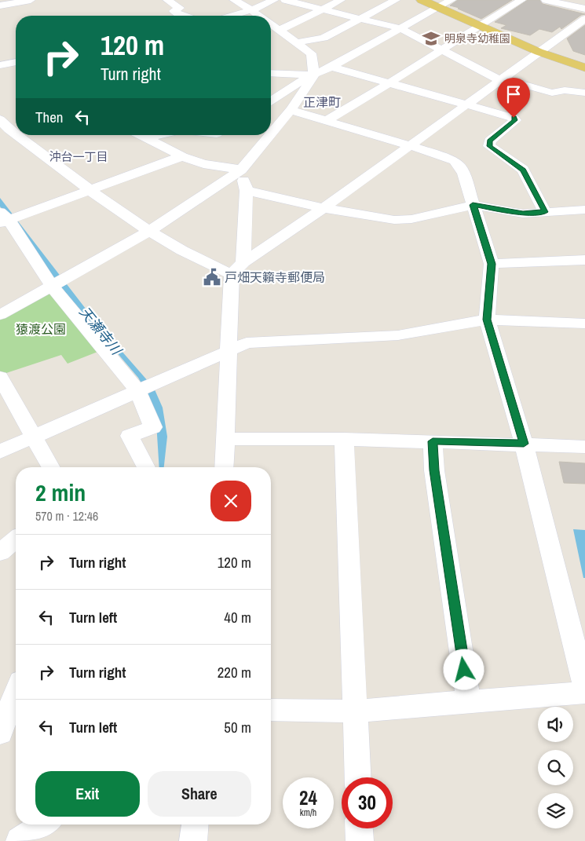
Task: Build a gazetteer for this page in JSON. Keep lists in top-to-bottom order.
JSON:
{
  "districts": ["正津町", "沖台一丁目"],
  "water": ["天瀬寺川"],
  "parks": ["猿渡公園"],
  "places": {
    "school or university": ["明泉寺幼稚園"],
    "public building": ["戸畑天籟寺郵便局"]
  },
  "page": {
    "turn": ["120 m", "Turn right"],
    "then": "Then",
    "heading": ["2 min", "570 m · 12:46"],
    "list": [
      {
        "name": "Turn right",
        "value": "120 m"
      },
      {
        "name": "Turn left",
        "value": "40 m"
      },
      {
        "name": "Turn right",
        "value": "220 m"
      },
      {
        "name": "Turn left",
        "value": "50 m"
      }
    ],
    "buttons": ["Exit", "Share"],
    "speed": "24 km/h",
    "limit": "30"
  }
}
